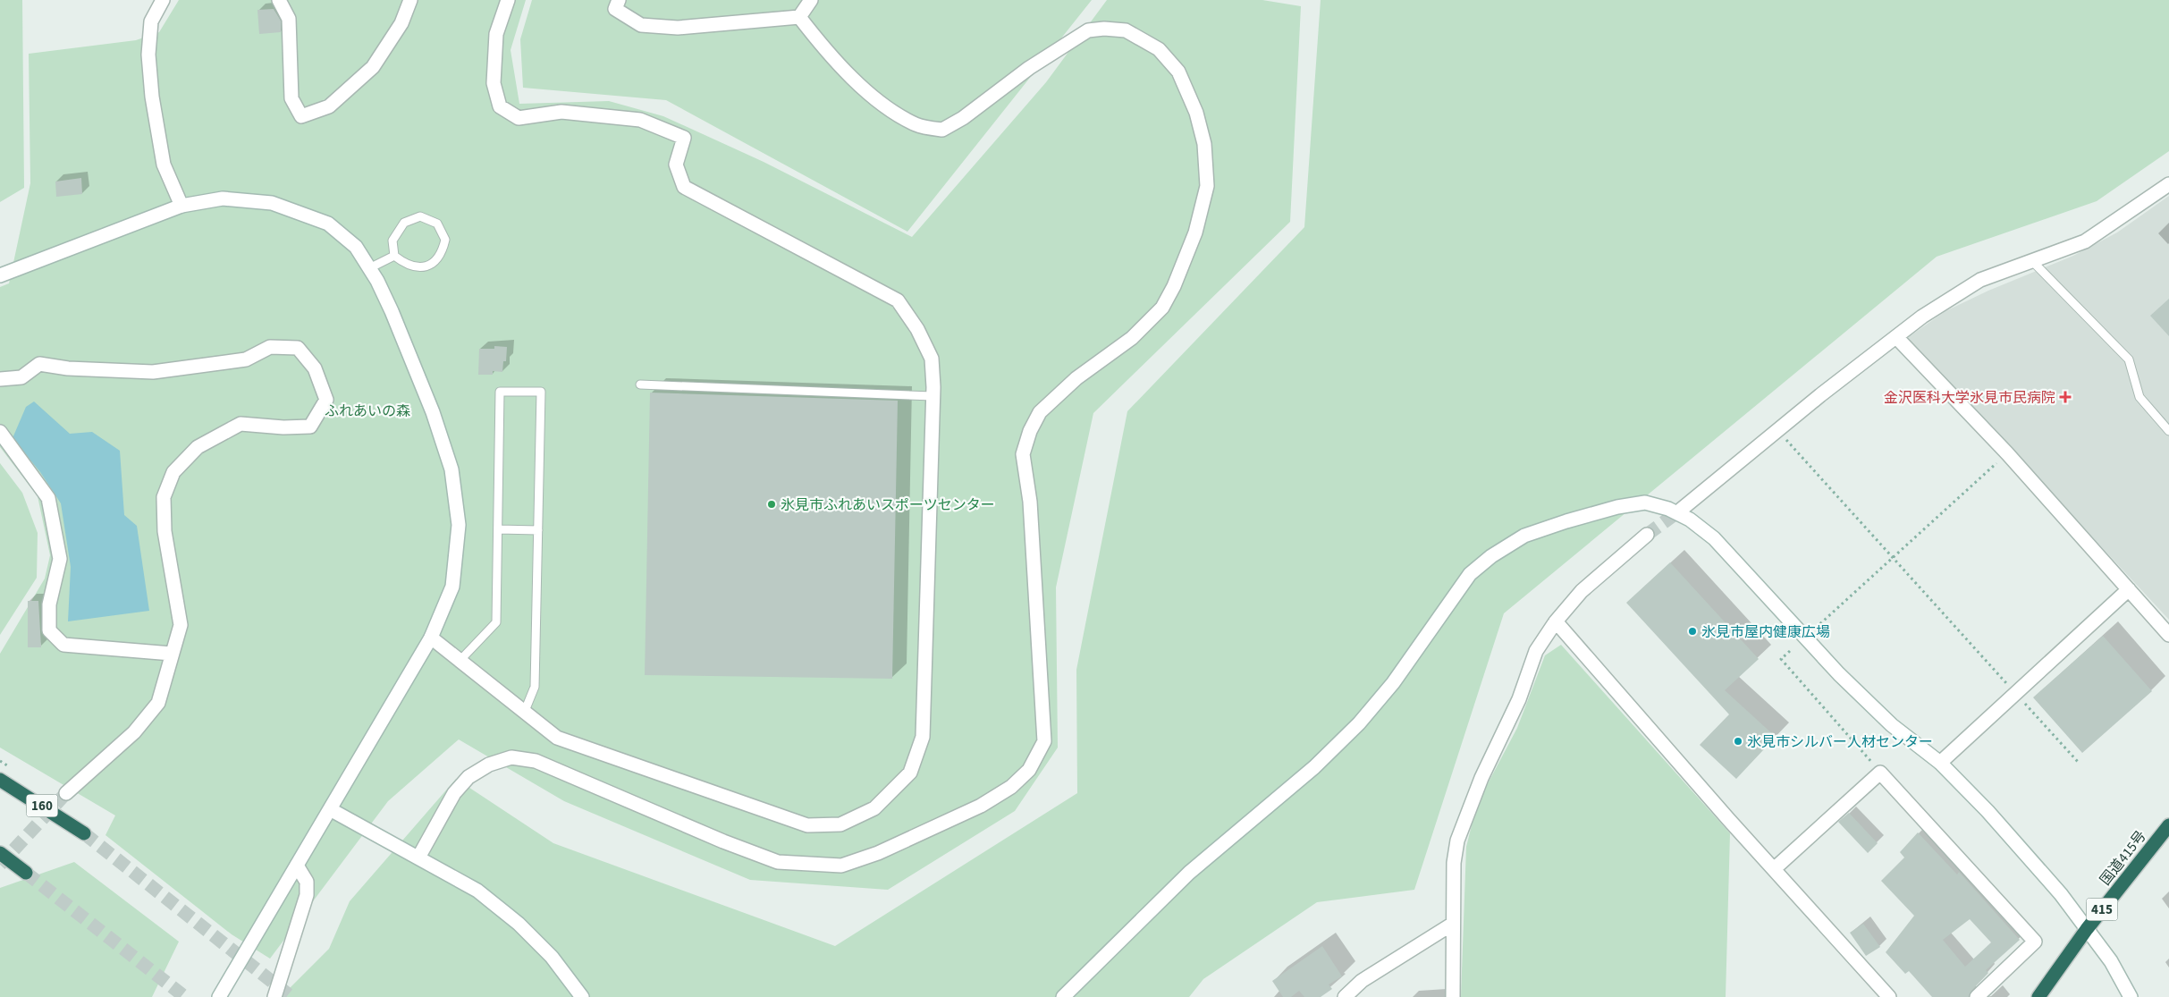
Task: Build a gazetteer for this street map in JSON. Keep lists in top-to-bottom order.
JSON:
{
  "streets": {
    "highway": ["160", "国道415号", "415"]
  },
  "parks": ["ふれあいの森"],
  "places": {
    "health": ["金沢医科大学氷見市民病院"],
    "other": ["氷見市ふれあいスポーツセンター", "氷見市屋内健康広場", "氷見市シルバー人材センター"]
  }
}
